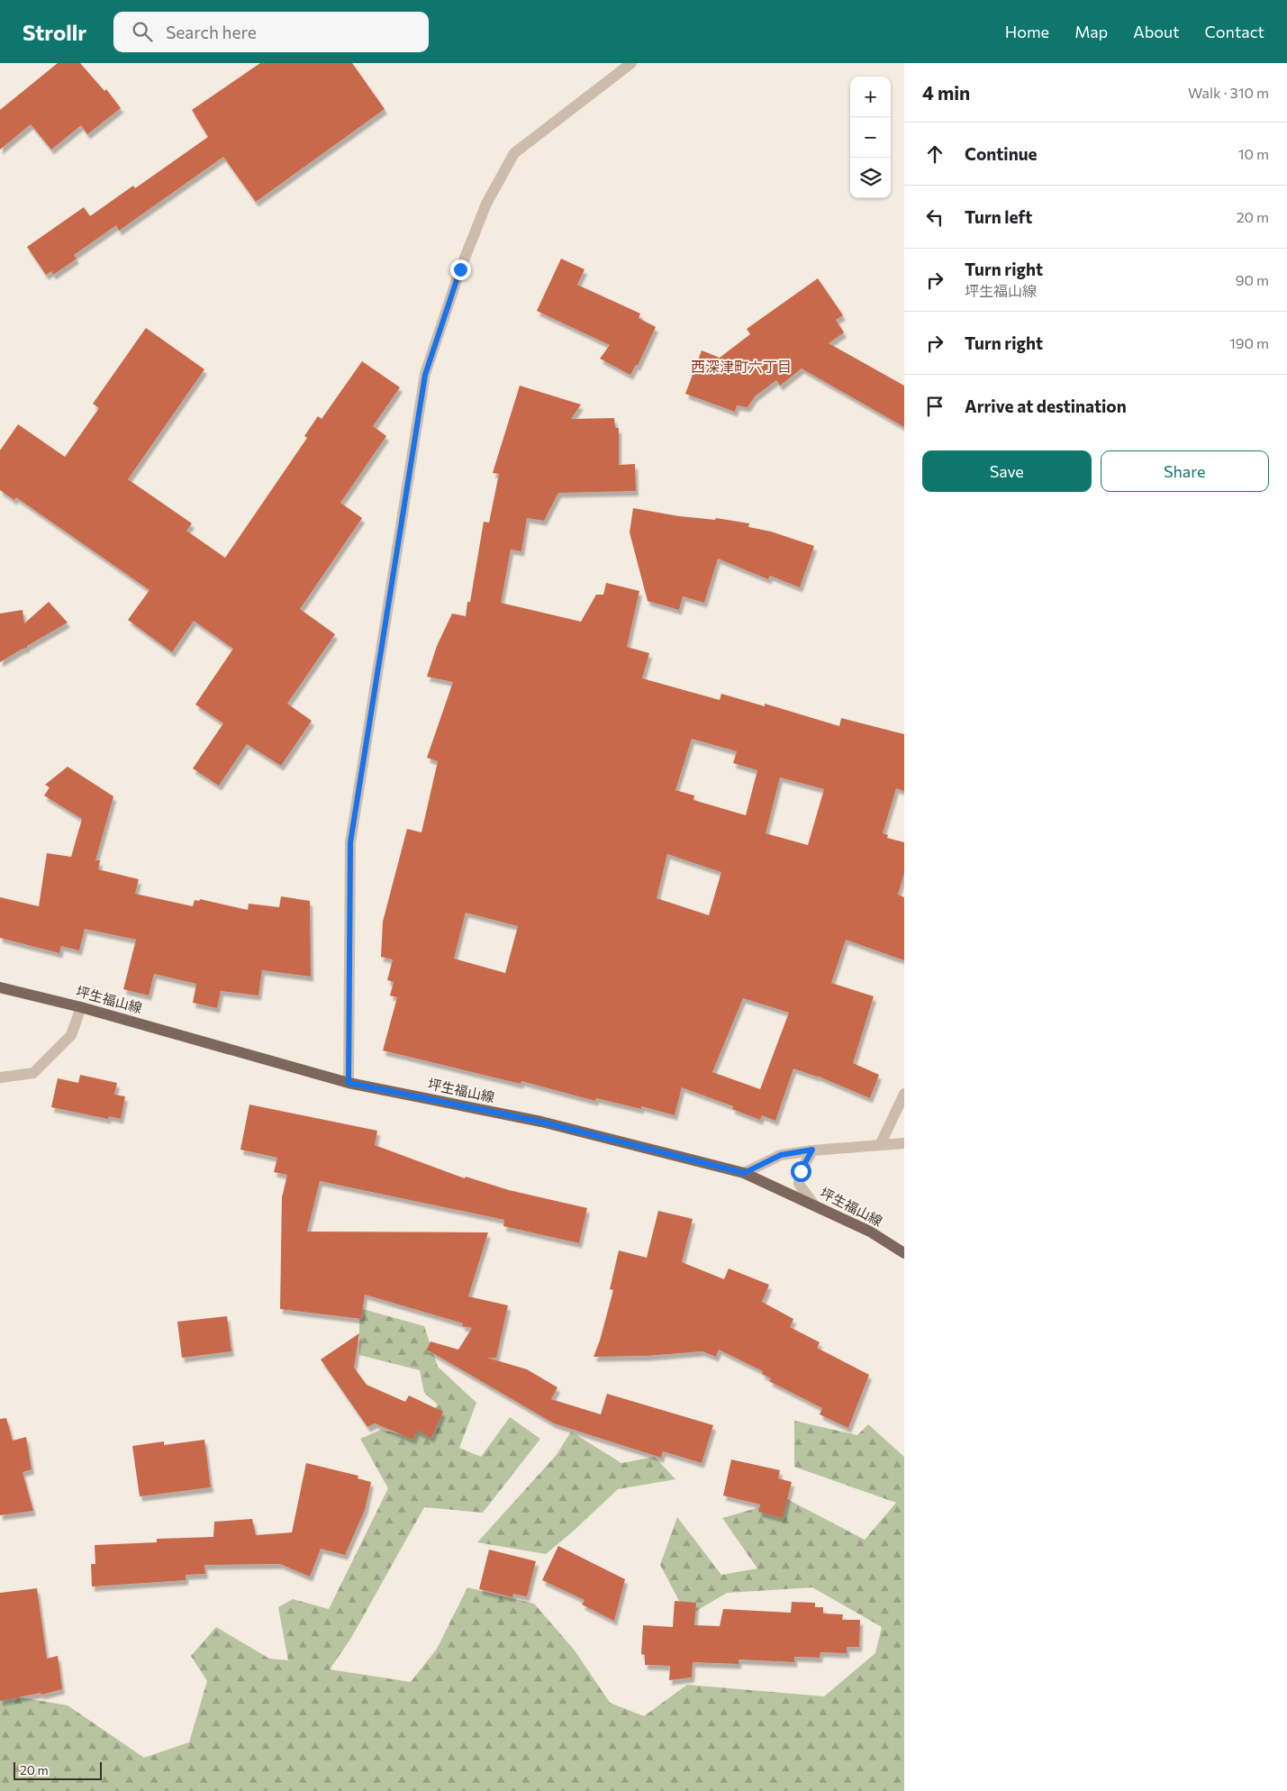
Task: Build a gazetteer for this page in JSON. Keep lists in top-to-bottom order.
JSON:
{
  "streets": {
    "main road": ["坪生福山線"]
  },
  "districts": ["西深津町六丁目"],
  "scale_bar": "20 m",
  "page": {
    "header": "Strollr",
    "search": "Search here",
    "nav": [
      "Home",
      "Map",
      "About",
      "Contact"
    ],
    "heading": ["4 min", "Walk · 310 m"],
    "map_buttons": ["+", "−"],
    "list": [
      ["Continue", "10 m"],
      ["Turn left", "20 m"],
      ["Turn right", "坪生福山線", "90 m"],
      ["Turn right", "190 m"],
      "Arrive at destination"
    ],
    "buttons": ["Save", "Share"],
    "scale": "20 m"
  }
}
